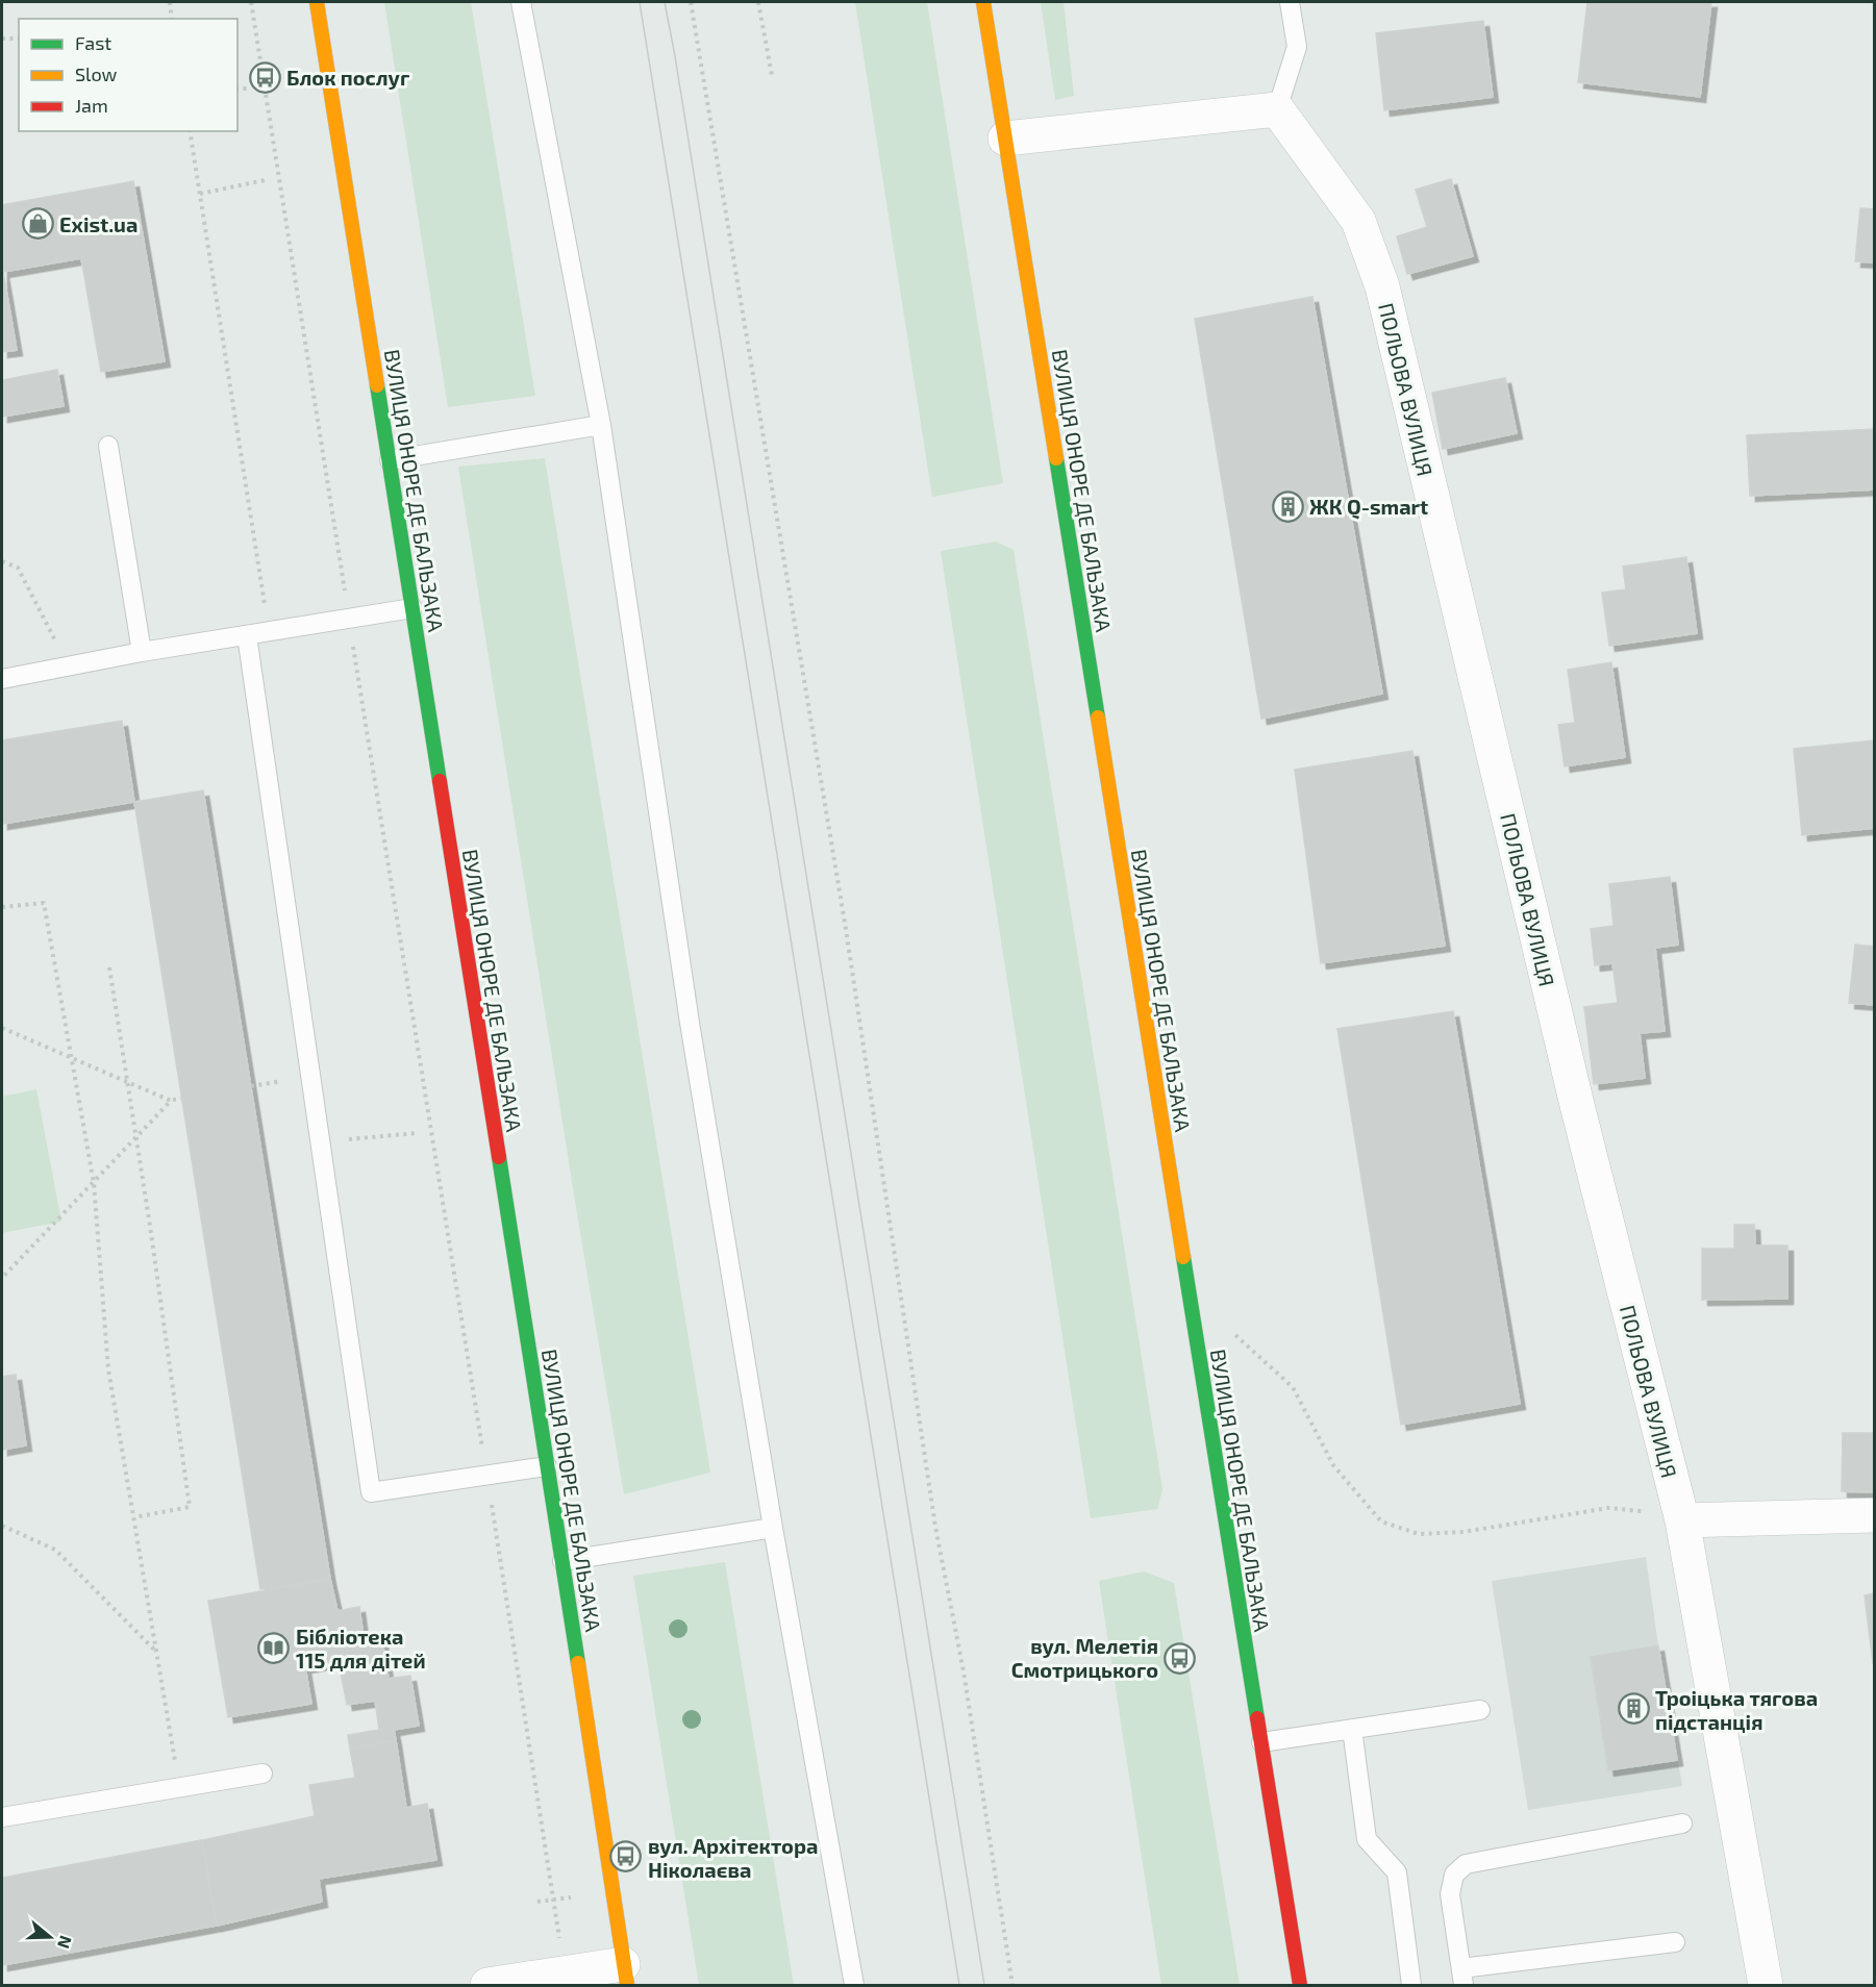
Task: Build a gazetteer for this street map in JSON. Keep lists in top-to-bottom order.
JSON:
{
  "streets": {
    "main road": ["ВУЛИЦЯ ОНОРЕ ДЕ БАЛЬЗАКА"],
    "street": ["ПОЛЬОВА ВУЛИЦЯ"]
  },
  "places": {
    "bus stop": ["Блок послуг", "вул. Мелетія Смотрицького", "вул. Архітектора Ніколаєва"],
    "shop": ["Exist.ua"],
    "building": ["ЖК Q-smart", "Троiцька тягова пiдстанцiя"],
    "library": ["Бібліотека 115 для дітей"]
  },
  "legend": ["Fast", "Slow", "Jam"],
  "north": "right"
}
